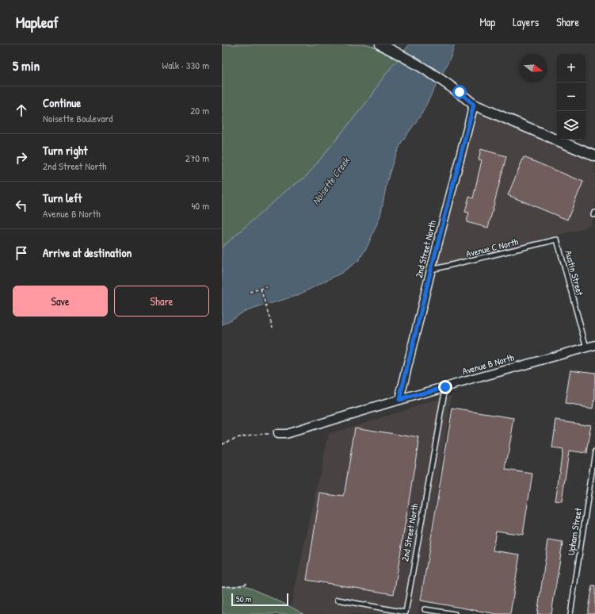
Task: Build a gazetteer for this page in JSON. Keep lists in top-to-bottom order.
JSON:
{
  "streets": {
    "street": ["2nd Street North", "Avenue B North"],
    "lane": ["Avenue C North", "Austin Street", "Upham Street"]
  },
  "crossings": [
    ["Avenue C North", "2nd Street North"],
    ["Avenue C North", "Austin Street"],
    ["2nd Street North", "Avenue B North"],
    ["Austin Street", "Avenue B North"]
  ],
  "water": ["Noisette Creek"],
  "scale_bar": "50 m",
  "north": "right",
  "page": {
    "header": "Mapleaf",
    "nav": ["Map", "Layers", "Share"],
    "heading": ["5 min", "Walk · 330 m"],
    "map_buttons": ["+", "−"],
    "list": [
      ["Continue", "Noisette Boulevard", "20 m"],
      ["Turn right", "2nd Street North", "270 m"],
      ["Turn left", "Avenue B North", "40 m"],
      "Arrive at destination"
    ],
    "buttons": ["Save", "Share"],
    "scale": "50 m"
  }
}
